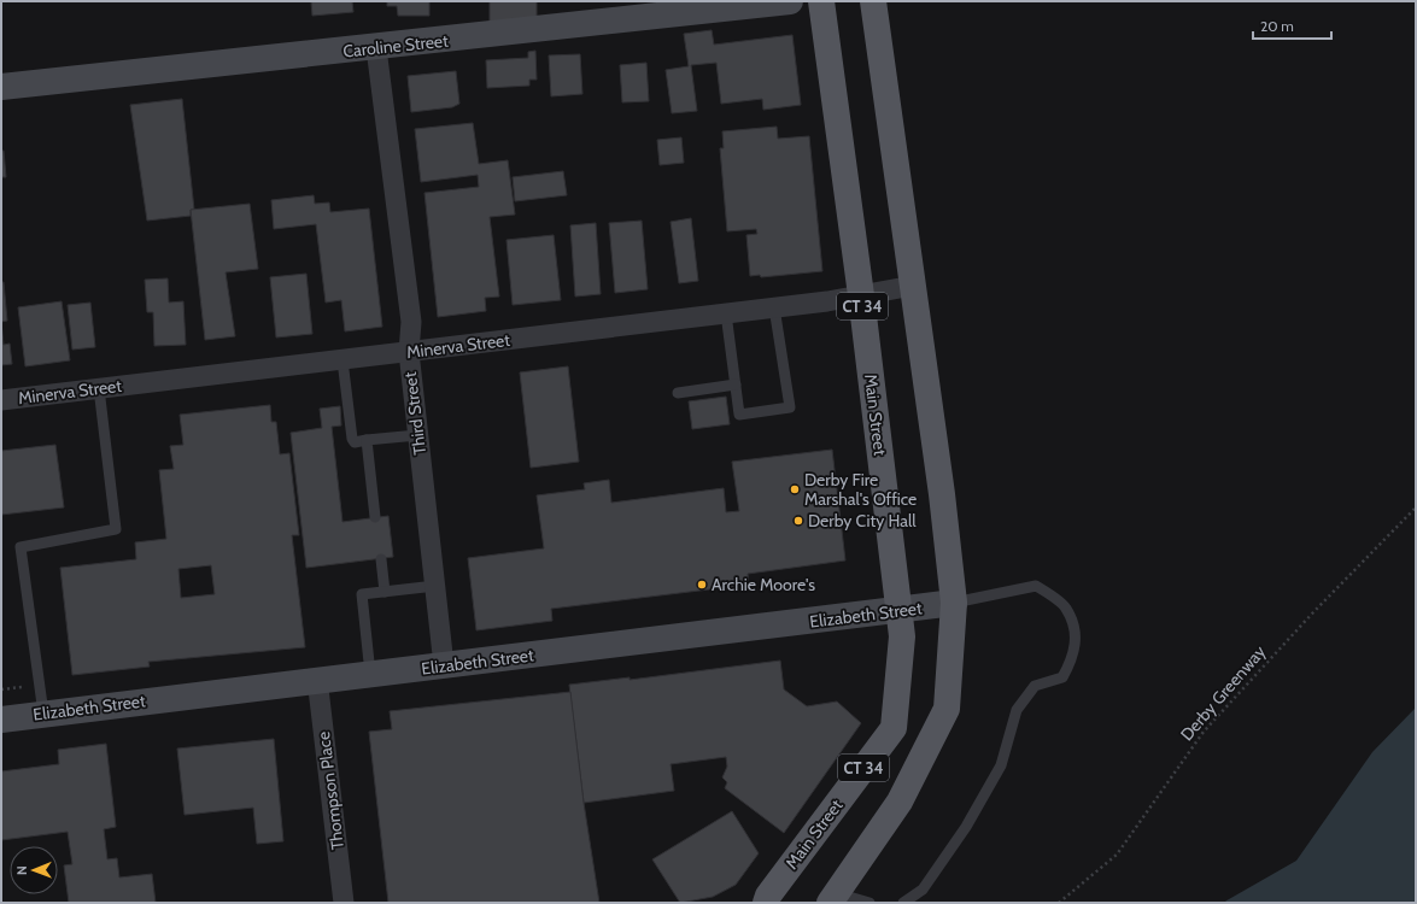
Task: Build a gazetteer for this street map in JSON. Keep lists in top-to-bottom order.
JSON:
{
  "streets": {
    "main road": [
      "Caroline Street",
      "CT 34",
      "Main Street",
      "Elizabeth Street"
    ],
    "street": ["Minerva Street", "Third Street", "Thompson Place"],
    "path": ["Derby Greenway"]
  },
  "crossings": [
    ["Caroline Street", "Third Street"],
    ["CT 34", "Minerva Street"],
    ["CT 34", "Elizabeth Street"],
    ["Minerva Street", "Third Street"],
    ["Minerva Street", "Main Street"],
    ["Third Street", "Elizabeth Street"],
    ["Main Street", "Elizabeth Street"],
    ["Elizabeth Street", "Thompson Place"]
  ],
  "places": ["Derby Fire Marshal's Office", "Derby City Hall", "Archie Moore's"],
  "scale_bar": "20 m",
  "north": "left"
}
